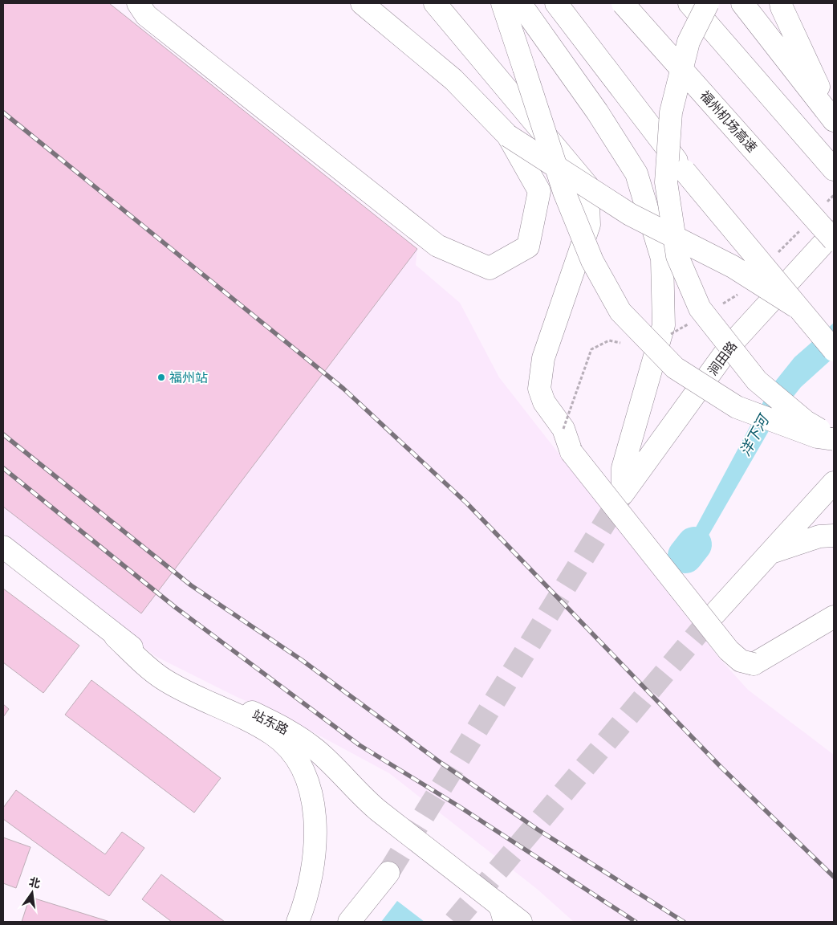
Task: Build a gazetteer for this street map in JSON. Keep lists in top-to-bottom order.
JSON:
{
  "streets": {
    "main road": ["福州机场高速", "涧田路", "站东路"]
  },
  "water": ["洋下河"],
  "places": ["福州站"],
  "north": "top"
}
